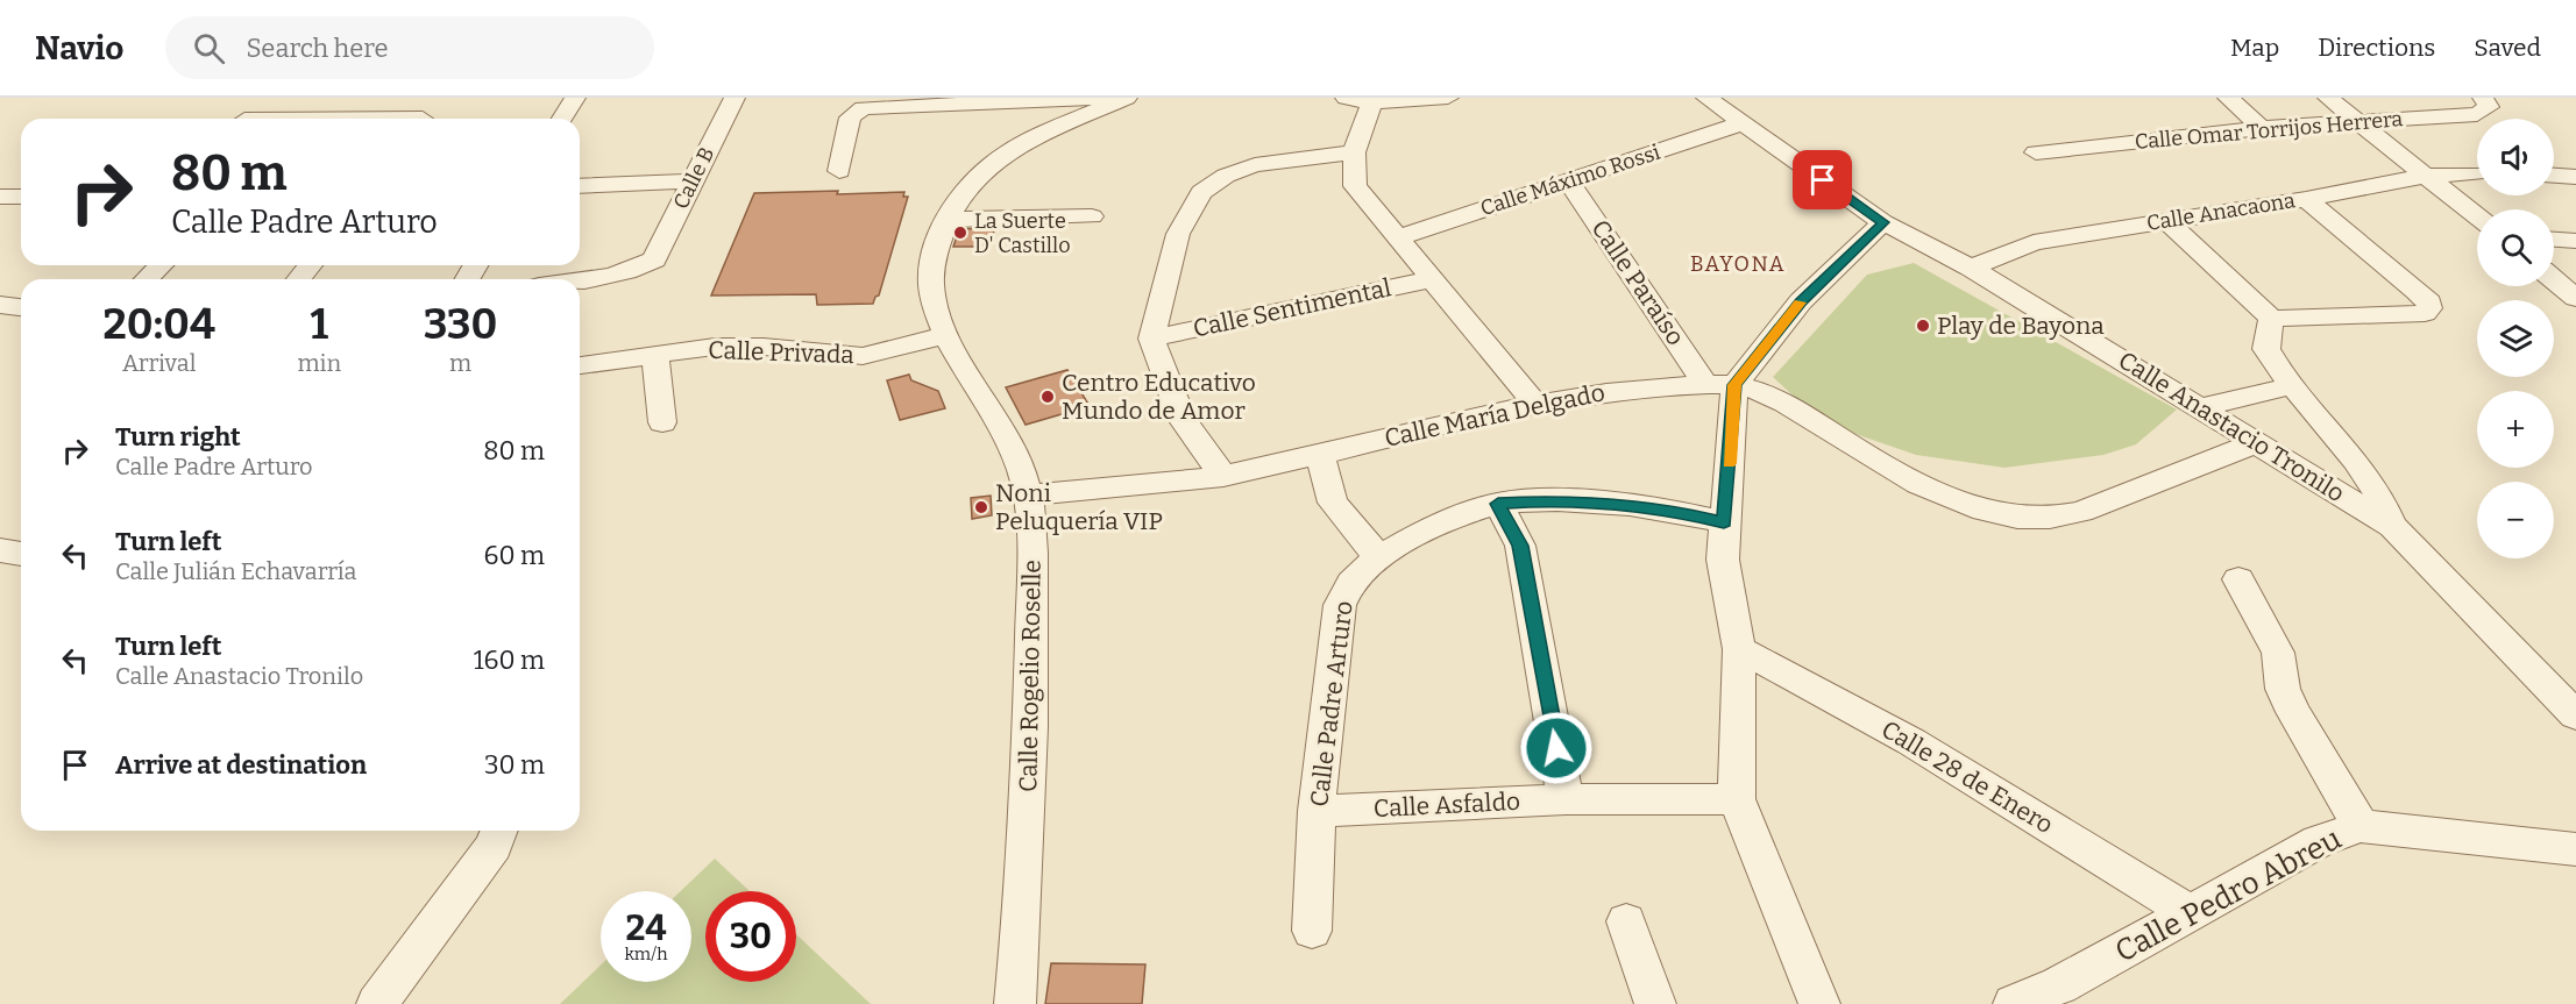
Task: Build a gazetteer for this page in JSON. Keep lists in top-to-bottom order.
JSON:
{
  "streets": {
    "street": [
      "Calle Omar Torrijos Herrera",
      "Calle B",
      "Calle Máximo Rossi",
      "Calle Anacaona",
      "Calle Paraíso",
      "Calle Sentimental",
      "Calle Privada",
      "Calle María Delgado",
      "Calle Anastacio Tronilo",
      "Calle Rogelio Roselle",
      "Calle Padre Arturo",
      "Calle 28 de Enero",
      "Calle Asfaldo",
      "Calle Pedro Abreu"
    ]
  },
  "crossings": [
    ["Calle Máximo Rossi", "Calle Paraíso"],
    ["Calle Máximo Rossi", "Calle Anastacio Tronilo"],
    ["Calle Anacaona", "Calle Anastacio Tronilo"],
    ["Calle Paraíso", "Calle María Delgado"],
    ["Calle Privada", "Calle Rogelio Roselle"],
    ["Calle María Delgado", "Calle Anastacio Tronilo"],
    ["Calle María Delgado", "Calle Rogelio Roselle"],
    ["Calle Padre Arturo", "Calle Asfaldo"],
    ["Calle 28 de Enero", "Calle Pedro Abreu"]
  ],
  "districts": ["BAYONA"],
  "places": [
    "La Suerte D' Castillo",
    "Play de Bayona",
    "Centro Educativo Mundo de Amor",
    "Noni Peluquería VIP"
  ],
  "page": {
    "header": "Navio",
    "search": "Search here",
    "nav": ["Map", "Directions", "Saved"],
    "map_buttons": ["+", "−"],
    "turn": ["80 m", "Calle Padre Arturo"],
    "eta": [
      "20:04",
      "Arrival",
      "1",
      "min",
      "330",
      "m"
    ],
    "list": [
      {
        "name": "Turn right",
        "note": "Calle Padre Arturo",
        "value": "80 m"
      },
      {
        "name": "Turn left",
        "note": "Calle Julián Echavarría",
        "value": "60 m"
      },
      {
        "name": "Turn left",
        "note": "Calle Anastacio Tronilo",
        "value": "160 m"
      },
      {
        "name": "Arrive at destination",
        "value": "30 m"
      }
    ],
    "speed": "24 km/h",
    "limit": "30"
  }
}
